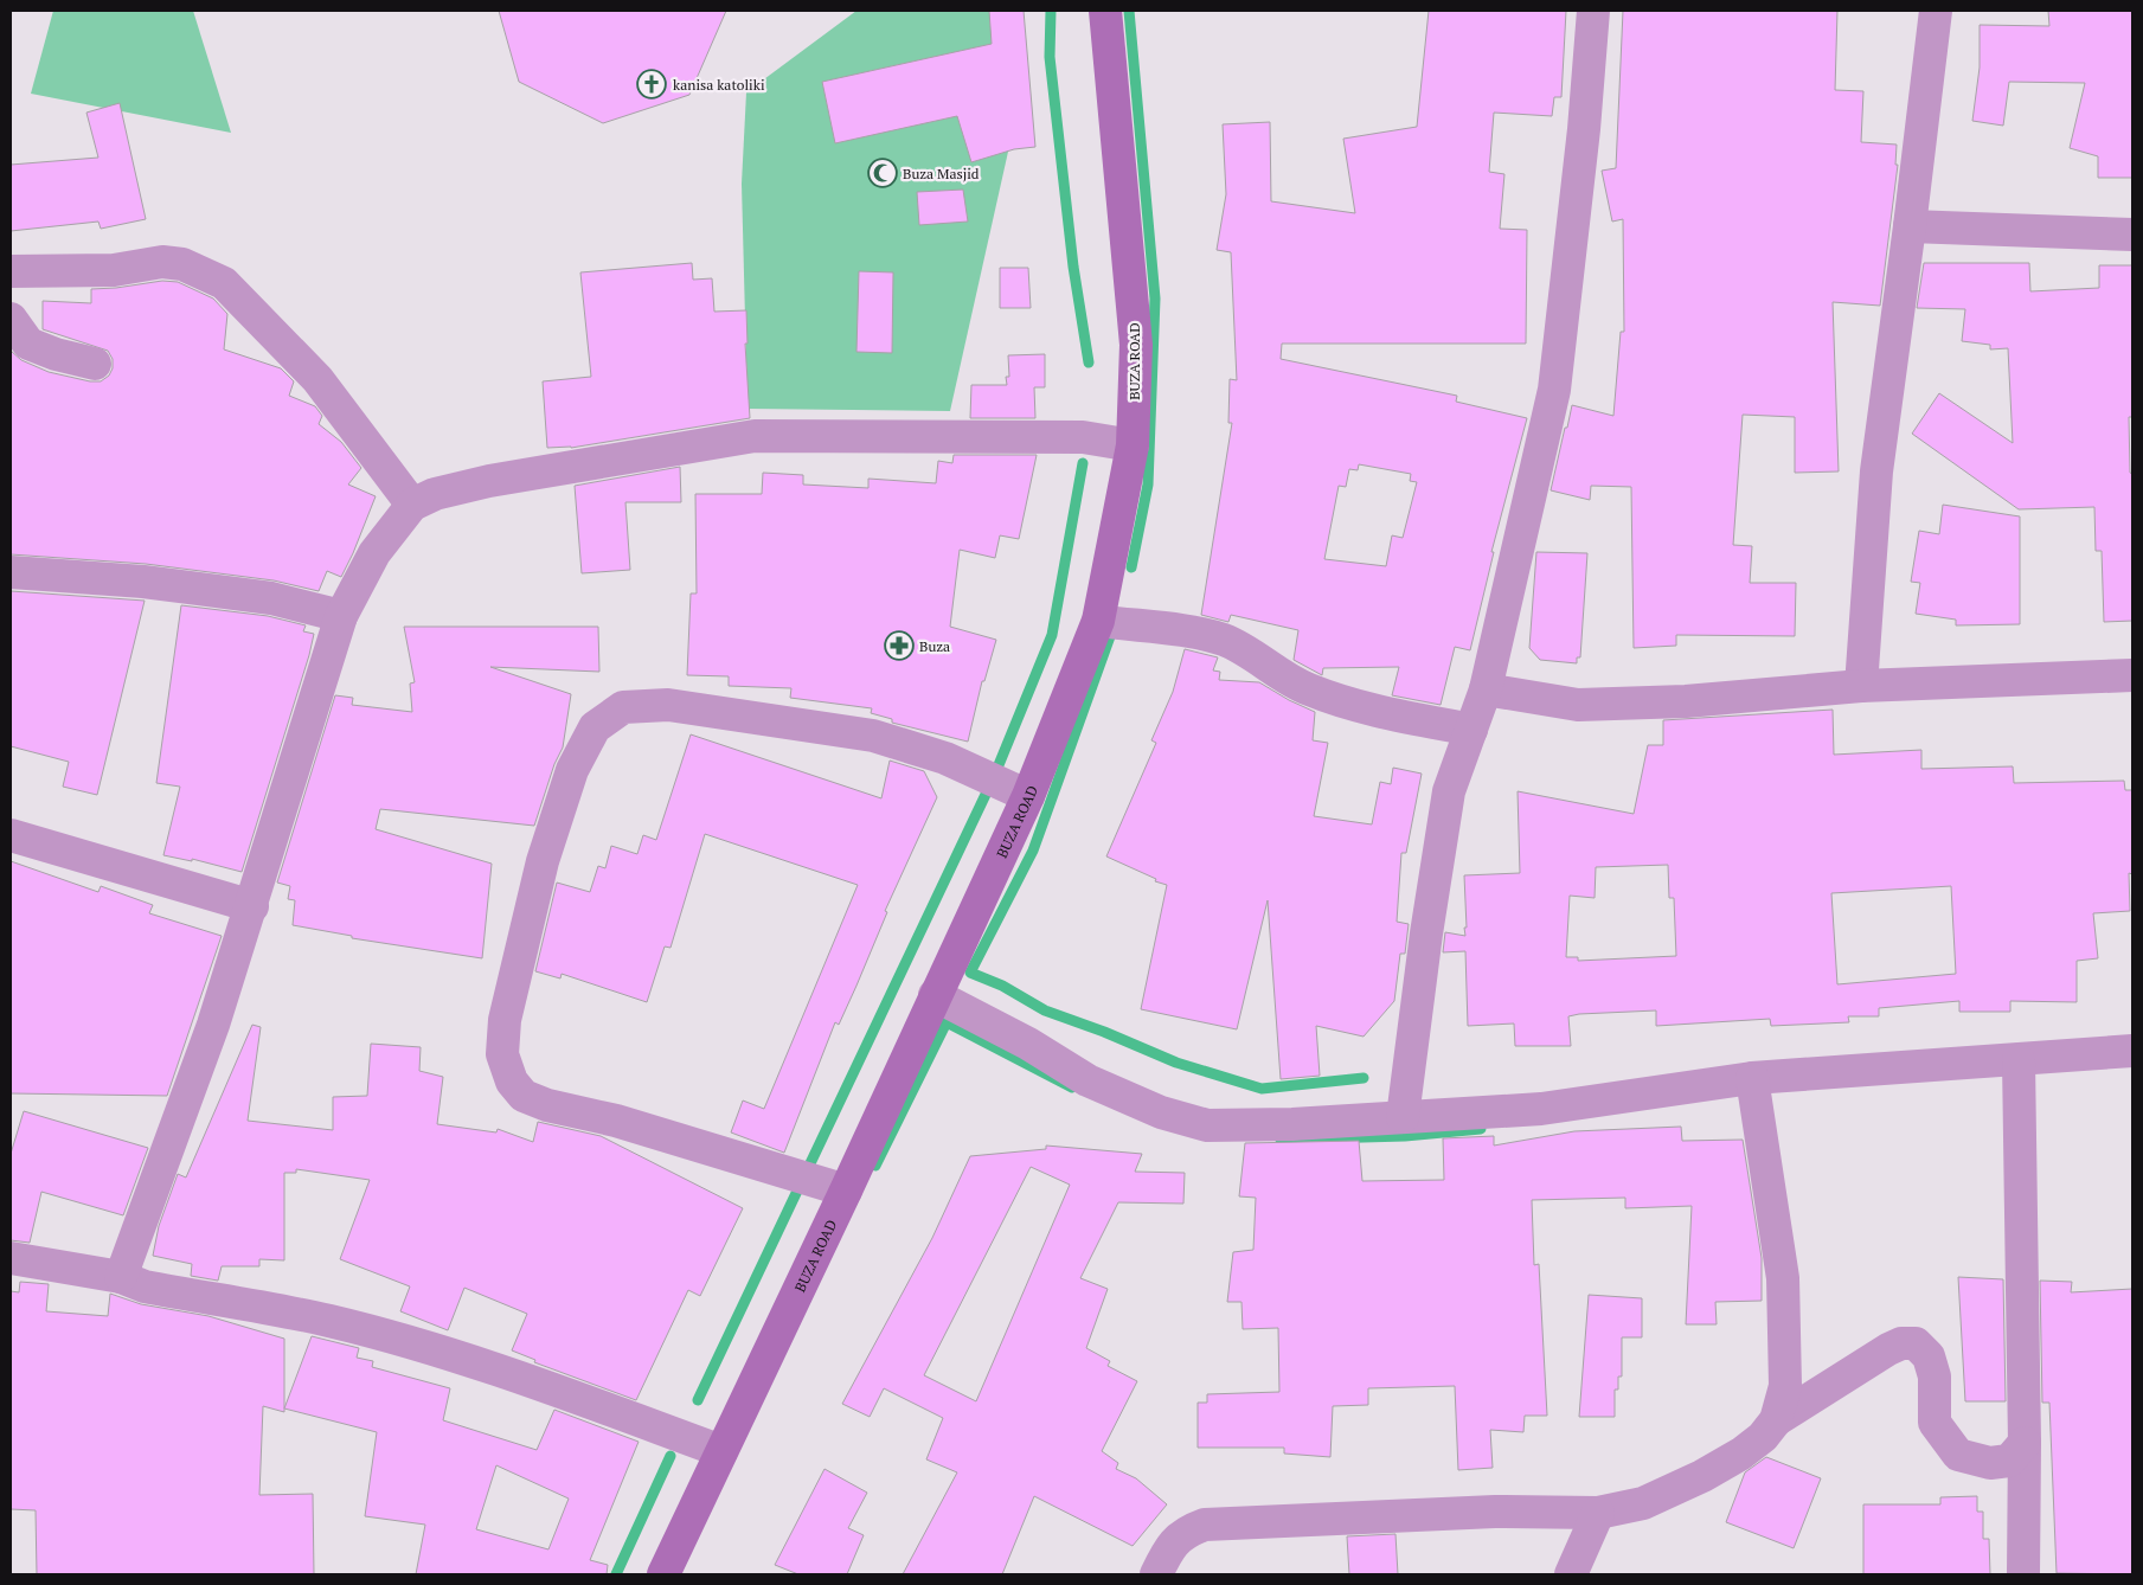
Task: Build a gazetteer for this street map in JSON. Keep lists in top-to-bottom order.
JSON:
{
  "streets": {
    "main road": ["BUZA ROAD"]
  },
  "places": {
    "church": ["kanisa katoliki"],
    "mosque": ["Buza Masjid"],
    "pharmacy": ["Buza"]
  }
}
